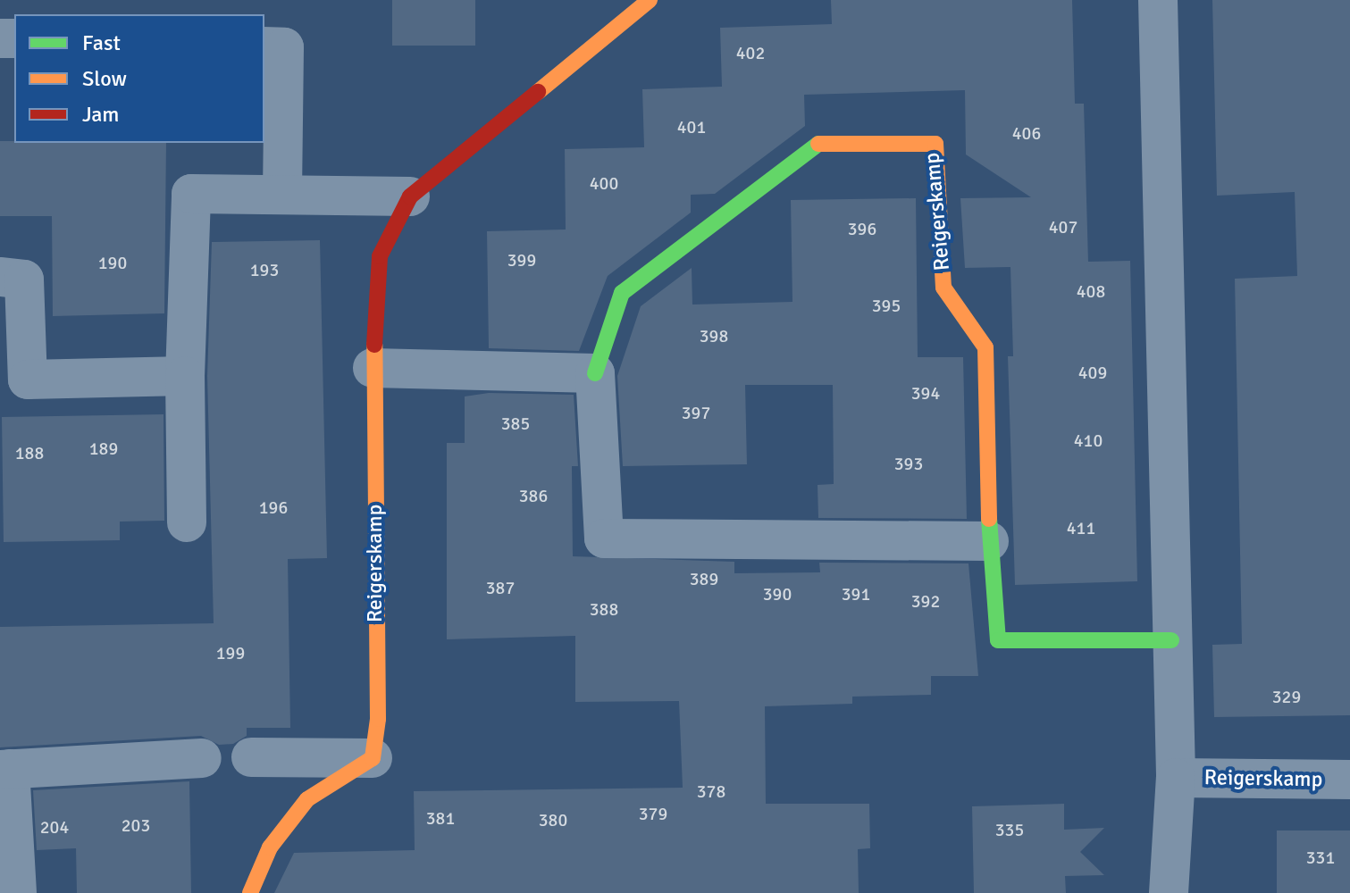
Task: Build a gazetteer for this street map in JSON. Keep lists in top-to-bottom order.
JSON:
{
  "streets": {
    "street": ["Reigerskamp"]
  },
  "house_numbers": [
    "402",
    "401",
    "406",
    "400",
    "407",
    "396",
    "399",
    "190",
    "193",
    "408",
    "395",
    "398",
    "409",
    "394",
    "397",
    "385",
    "410",
    "189",
    "188",
    "393",
    "386",
    "196",
    "411",
    "389",
    "387",
    "390",
    "391",
    "392",
    "388",
    "199",
    "329",
    "378",
    "379",
    "381",
    "380",
    "203",
    "204",
    "335",
    "331"
  ],
  "legend": ["Fast", "Slow", "Jam"]
}
